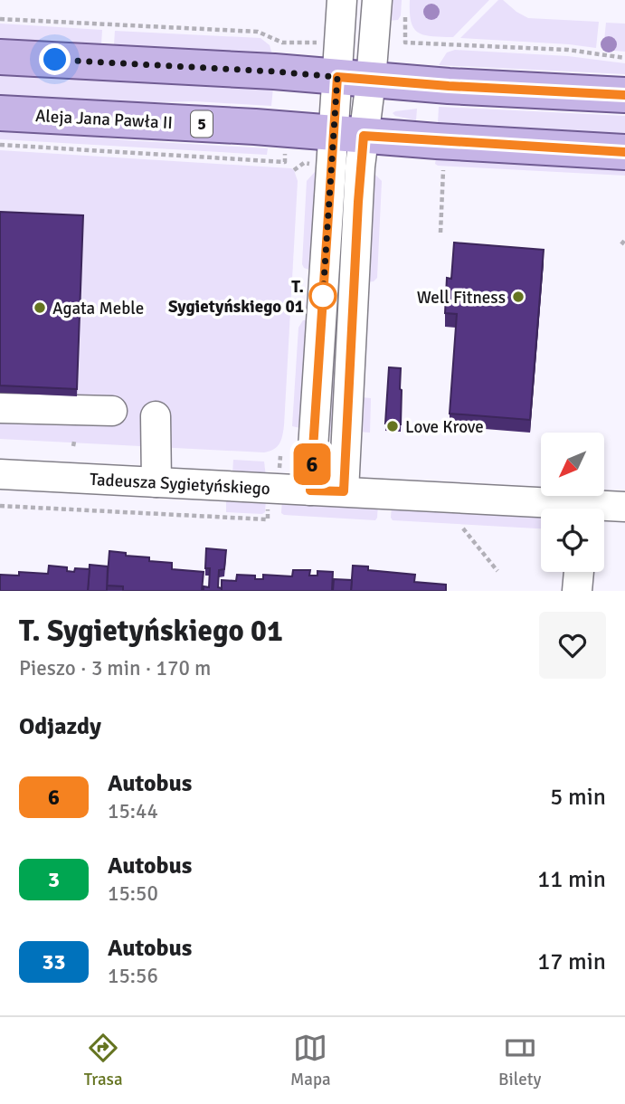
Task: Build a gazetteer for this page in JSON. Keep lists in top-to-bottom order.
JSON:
{
  "streets": {
    "main road": ["Aleja Jana Pawła II", "5"],
    "street": ["Tadeusza Sygietyńskiego"]
  },
  "places": [
    "T. Sygietyńskiego 01",
    "Well Fitness",
    "Agata Meble",
    "Love Krove"
  ],
  "lines": ["bus line 6"],
  "north": "bottom left",
  "page": {
    "on_map": "6",
    "heading": [
      ["T. Sygietyńskiego 01", "Pieszo · 3 min · 170 m"],
      "Odjazdy"
    ],
    "list": [
      {
        "mark": "6",
        "name": "Autobus",
        "note": "15:44",
        "value": "5 min"
      },
      {
        "mark": "3",
        "name": "Autobus",
        "note": "15:50",
        "value": "11 min"
      },
      {
        "mark": "33",
        "name": "Autobus",
        "note": "15:56",
        "value": "17 min"
      }
    ],
    "tabs": ["Trasa", "Mapa", "Bilety"]
  }
}
